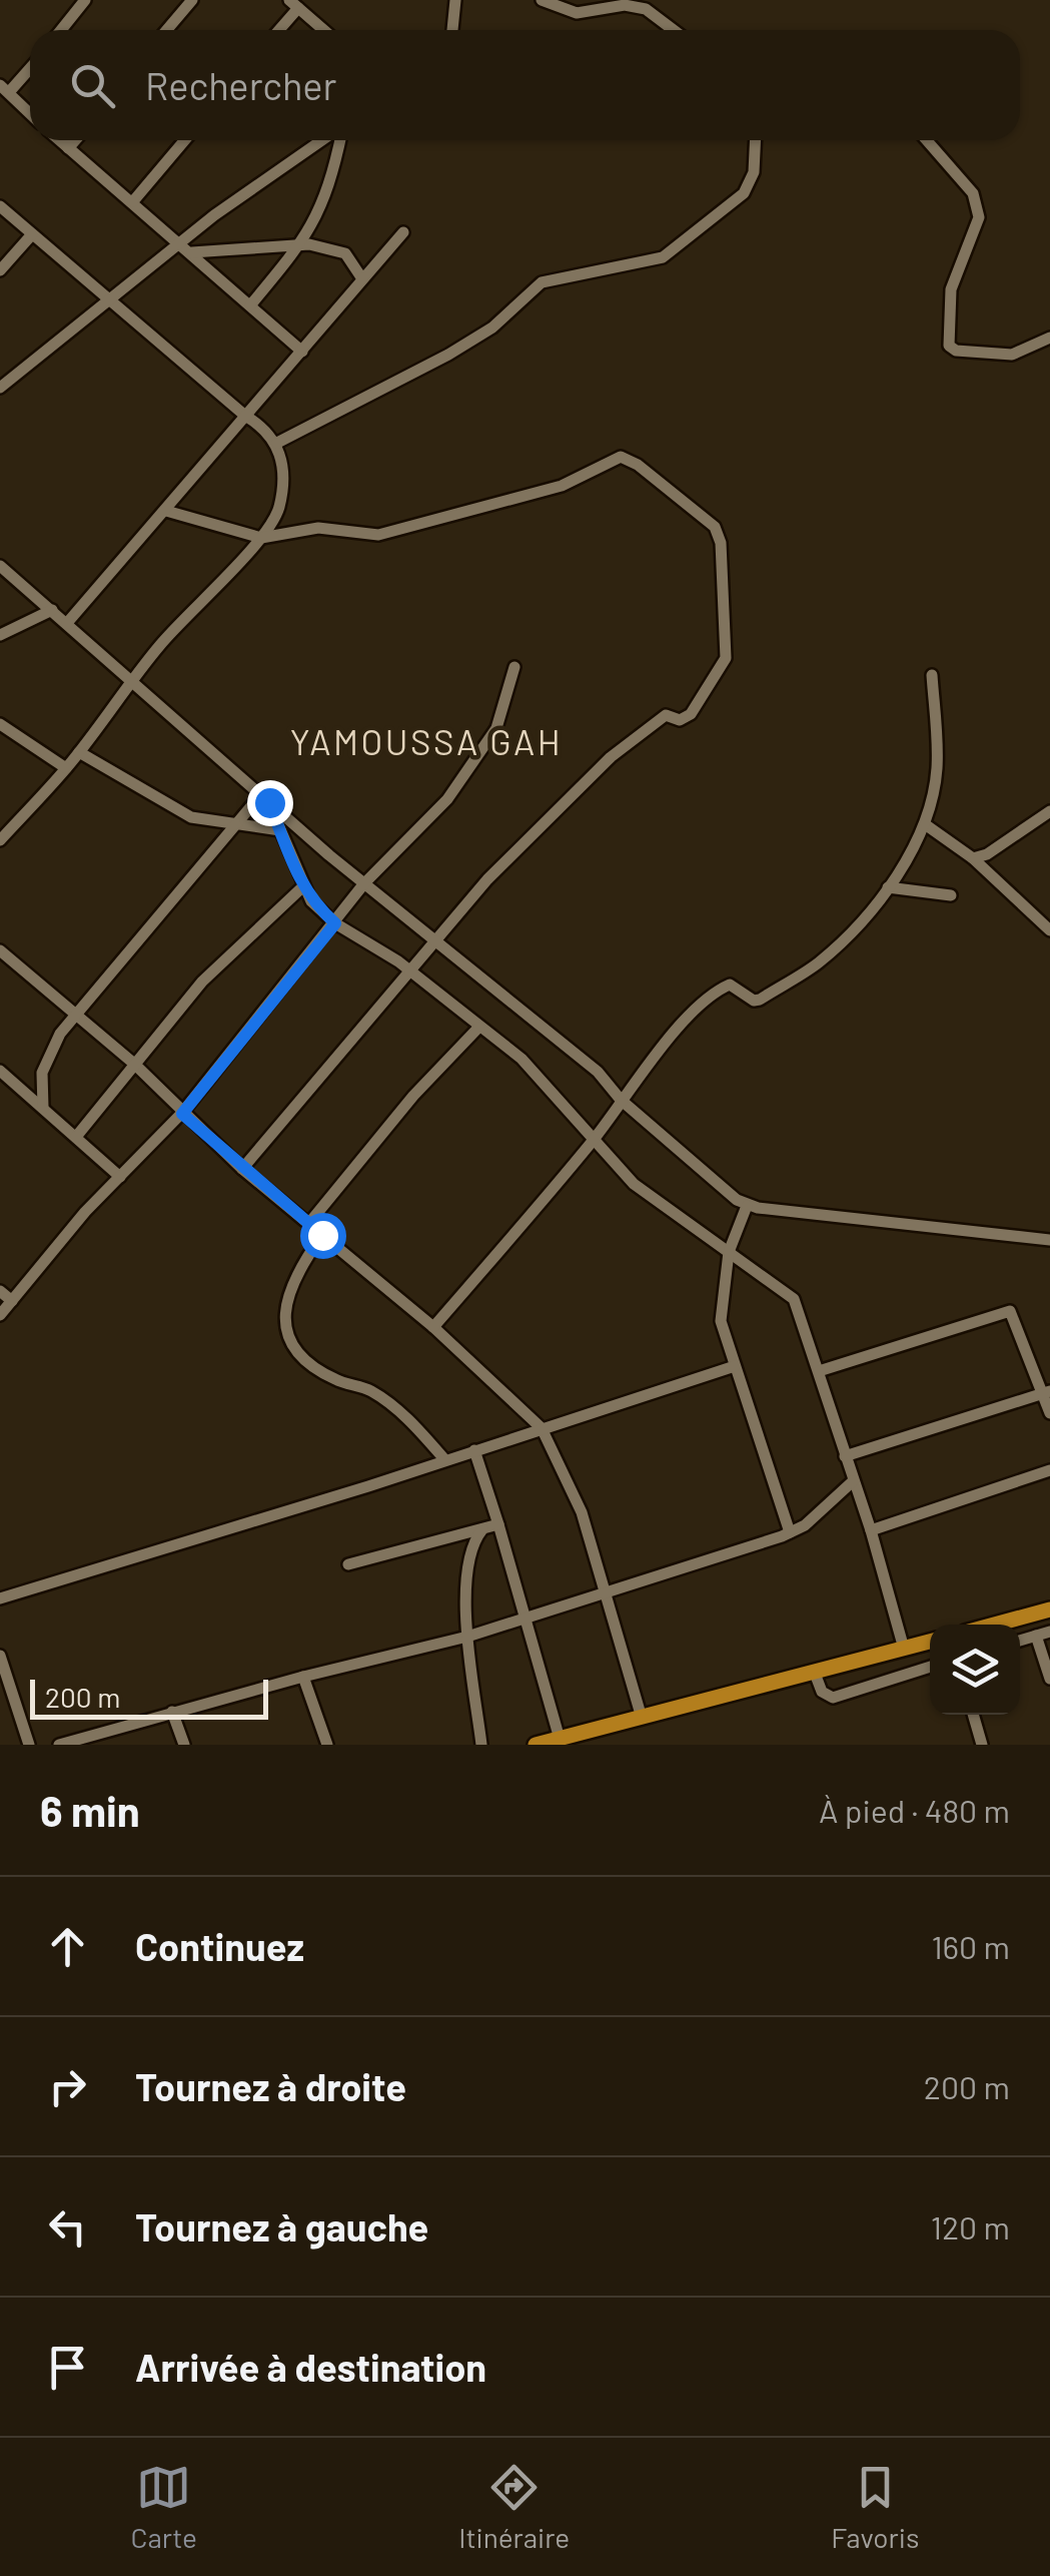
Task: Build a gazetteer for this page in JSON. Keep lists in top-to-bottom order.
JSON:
{
  "districts": ["YAMOUSSA GAH"],
  "scale_bar": "200 m",
  "page": {
    "search": "Rechercher",
    "scale": "200 m",
    "heading": ["6 min", "À pied · 480 m"],
    "list": [
      ["Continuez", "160 m"],
      ["Tournez à droite", "200 m"],
      ["Tournez à gauche", "120 m"],
      "Arrivée à destination"
    ],
    "nav": ["Carte", "Itinéraire", "Favoris"]
  }
}
